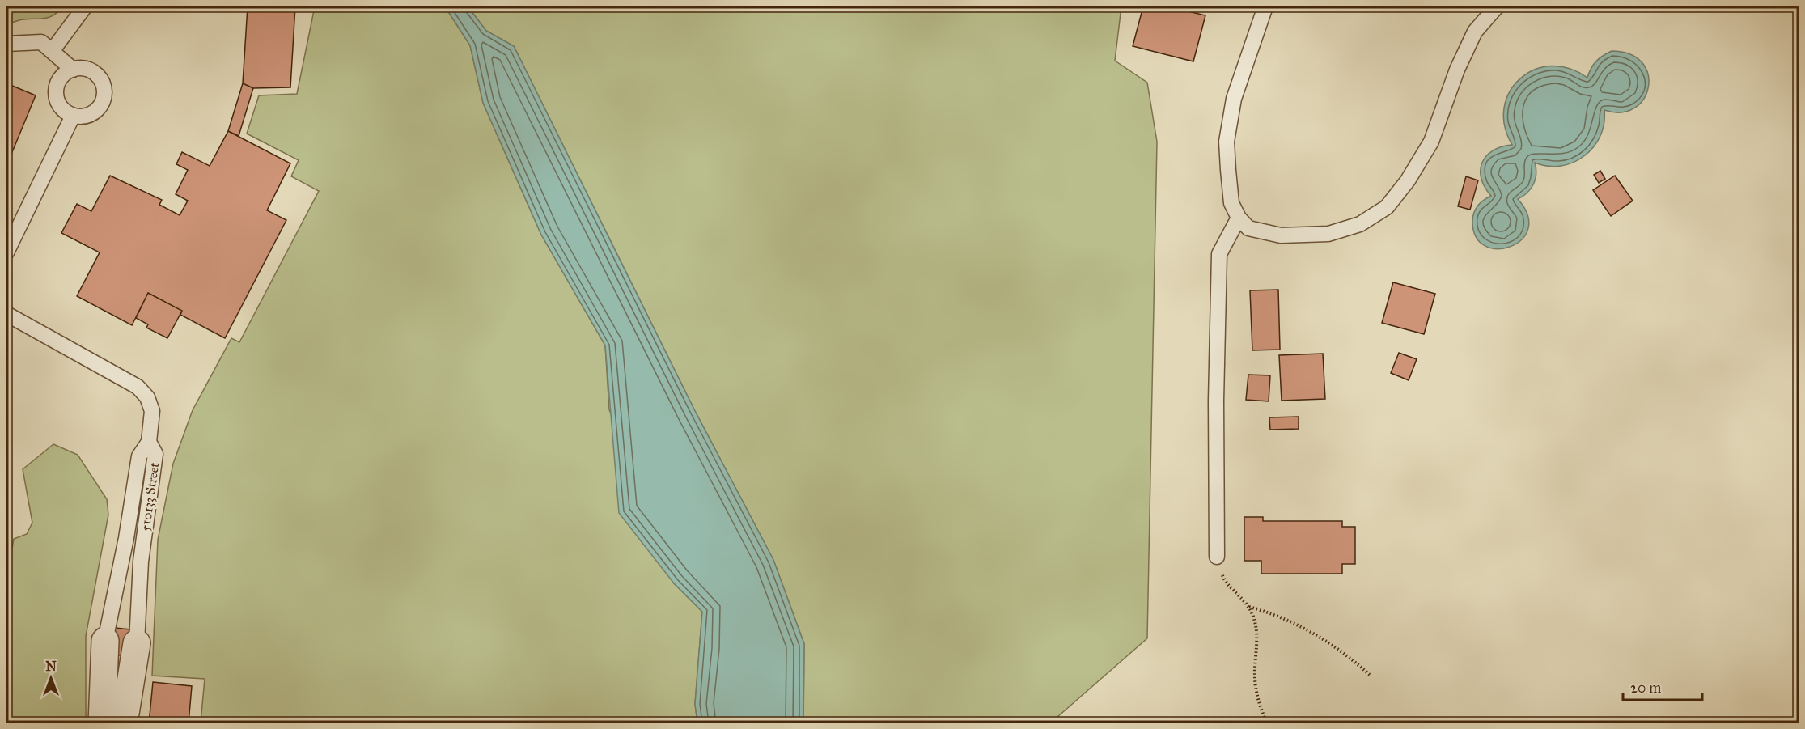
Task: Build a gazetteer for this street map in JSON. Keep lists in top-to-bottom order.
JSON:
{
  "streets": {
    "street": ["510133 Street"]
  },
  "scale_bar": "20 m",
  "north": "top"
}
